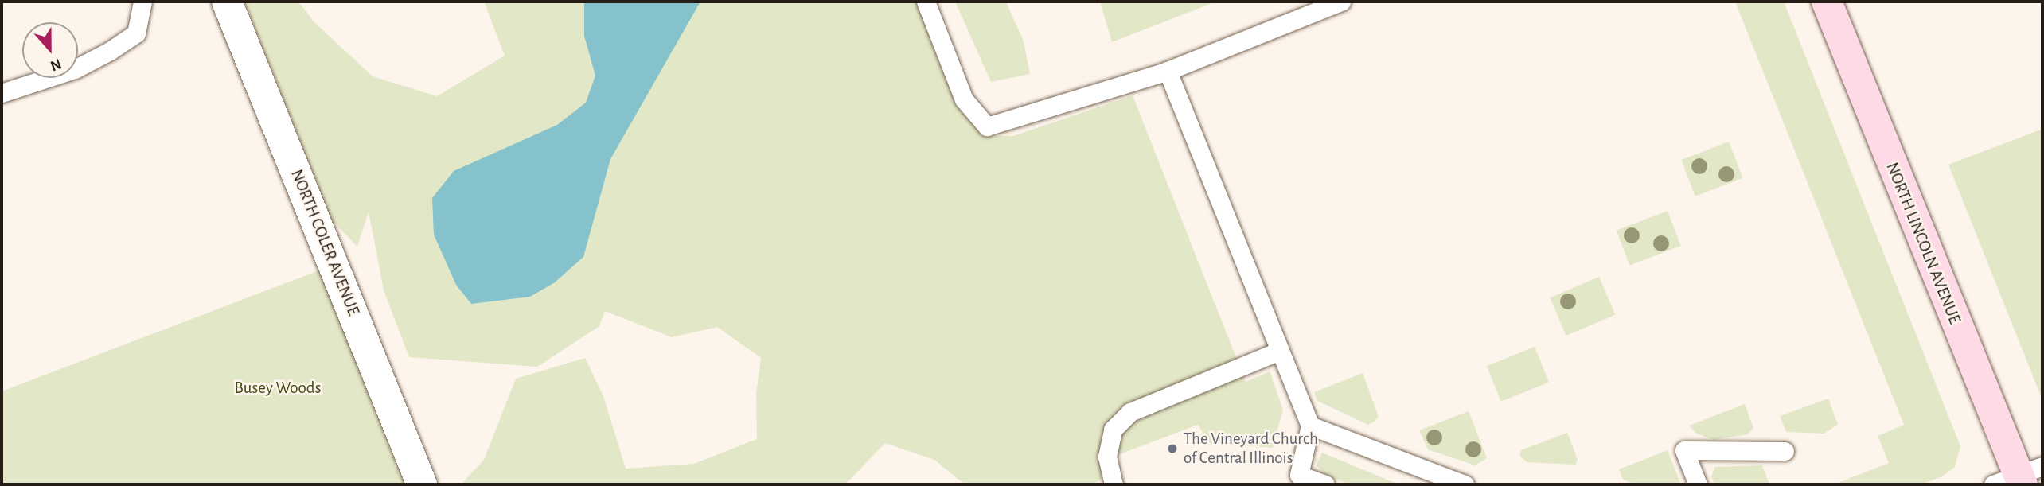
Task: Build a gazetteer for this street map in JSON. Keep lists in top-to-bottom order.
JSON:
{
  "streets": {
    "main road": ["NORTH LINCOLN AVENUE"],
    "street": ["NORTH COLER AVENUE"]
  },
  "parks": ["Busey Woods"],
  "places": ["The Vineyard Church of Central Illinois"],
  "north": "bottom"
}
